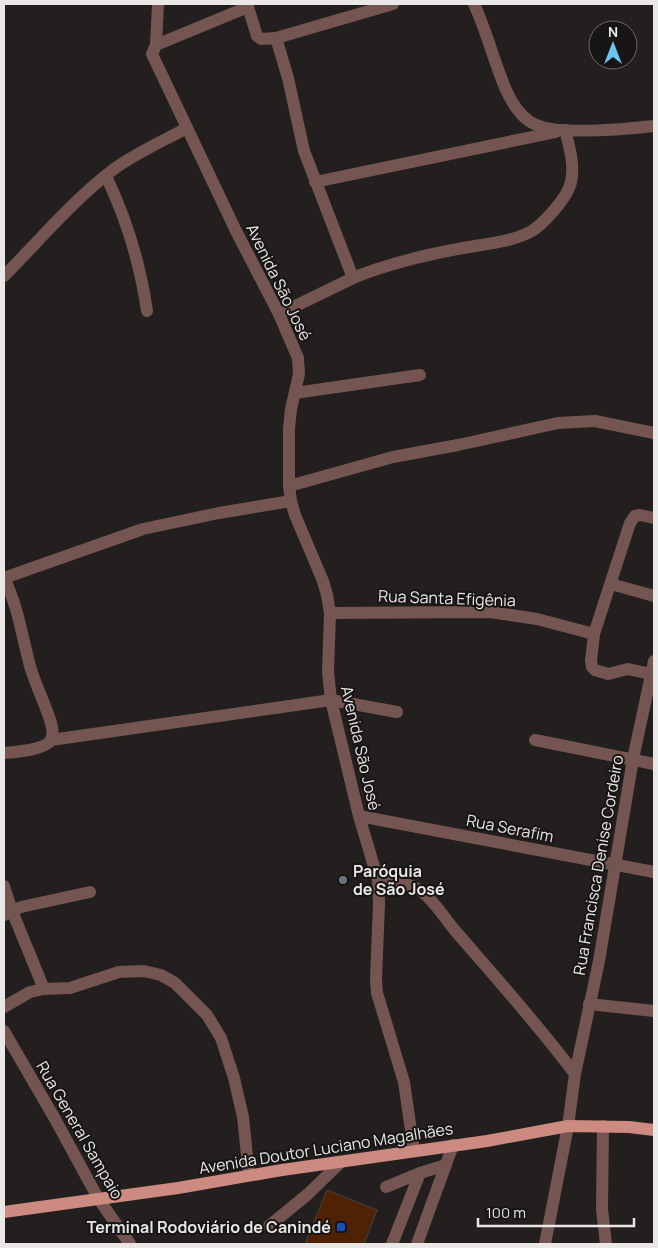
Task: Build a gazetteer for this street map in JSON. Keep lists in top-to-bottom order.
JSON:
{
  "streets": {
    "main road": ["Avenida Doutor Luciano Magalhães"],
    "street": [
      "Avenida São José",
      "Rua Santa Efigênia",
      "Rua Serafim",
      "Rua Francisca Denise Cordeiro",
      "Rua General Sampaio"
    ]
  },
  "crossings": [
    ["Avenida São José", "Rua Santa Efigênia"],
    ["Avenida São José", "Rua Serafim"],
    ["Avenida São José", "Avenida Doutor Luciano Magalhães"],
    ["Rua Serafim", "Rua Francisca Denise Cordeiro"],
    ["Rua Francisca Denise Cordeiro", "Avenida Doutor Luciano Magalhães"],
    ["Rua General Sampaio", "Avenida Doutor Luciano Magalhães"]
  ],
  "places": {
    "other": ["Paróquia de São José"],
    "transit": ["Terminal Rodoviário de Canindé"]
  },
  "scale_bar": "100 m",
  "north": "top"
}
